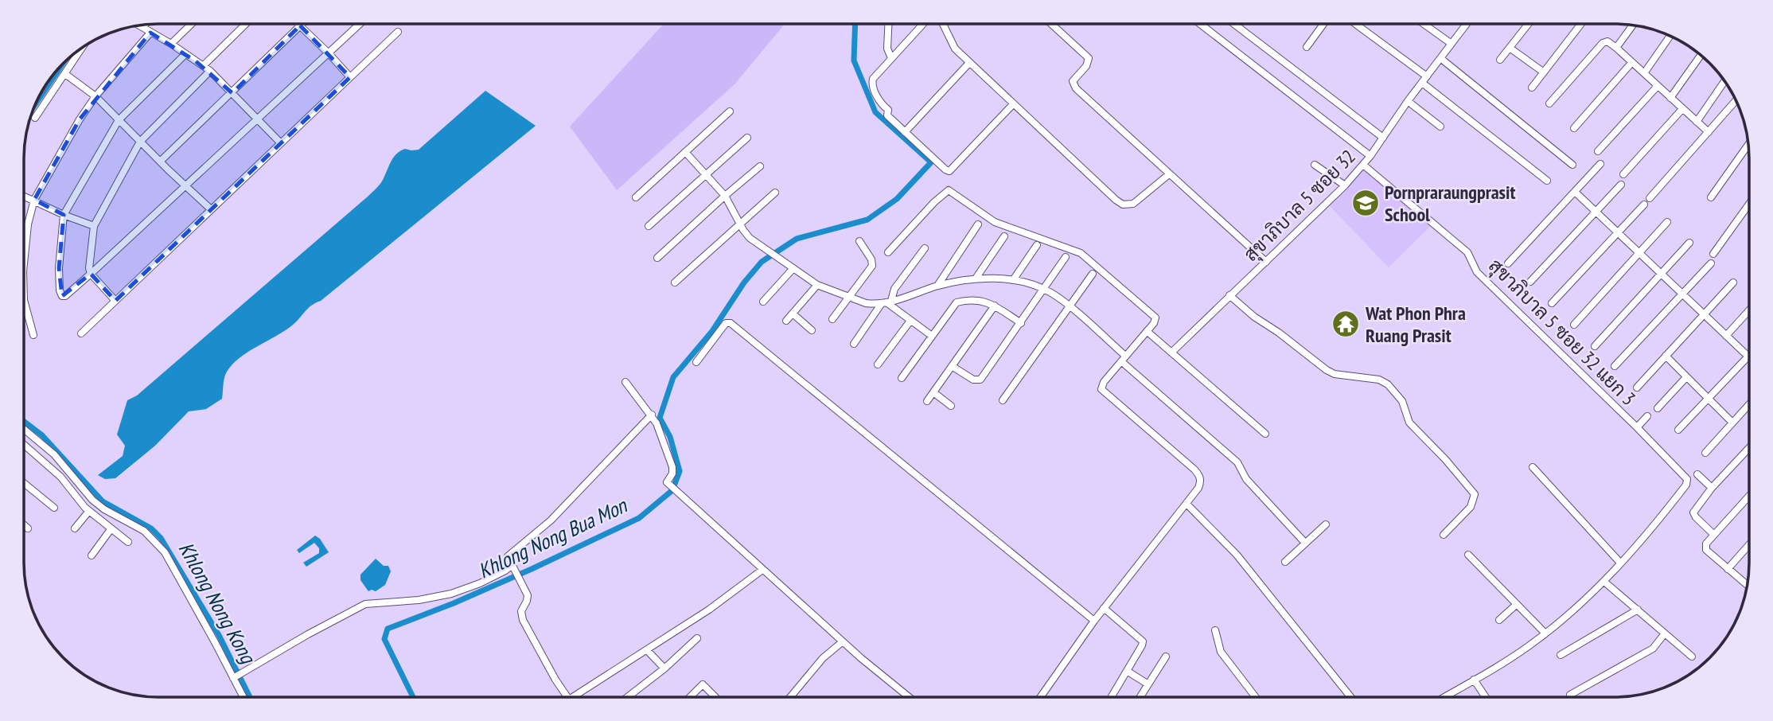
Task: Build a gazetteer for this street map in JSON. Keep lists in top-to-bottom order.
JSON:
{
  "streets": {
    "street": ["สุขาภิบาล 5 ซอย 32", "สุขาภิบาล 5 ซอย 32 แยก 3"]
  },
  "crossings": [
    ["สุขาภิบาล 5 ซอย 32", "สุขาภิบาล 5 ซอย 32 แยก 3"]
  ],
  "water": ["Khlong Nong Bua Mon", "Khlong Nong Kong"],
  "places": {
    "school or university": ["Pornpraraungprasit School"],
    "temple": ["Wat Phon Phra Ruang Prasit"]
  }
}
